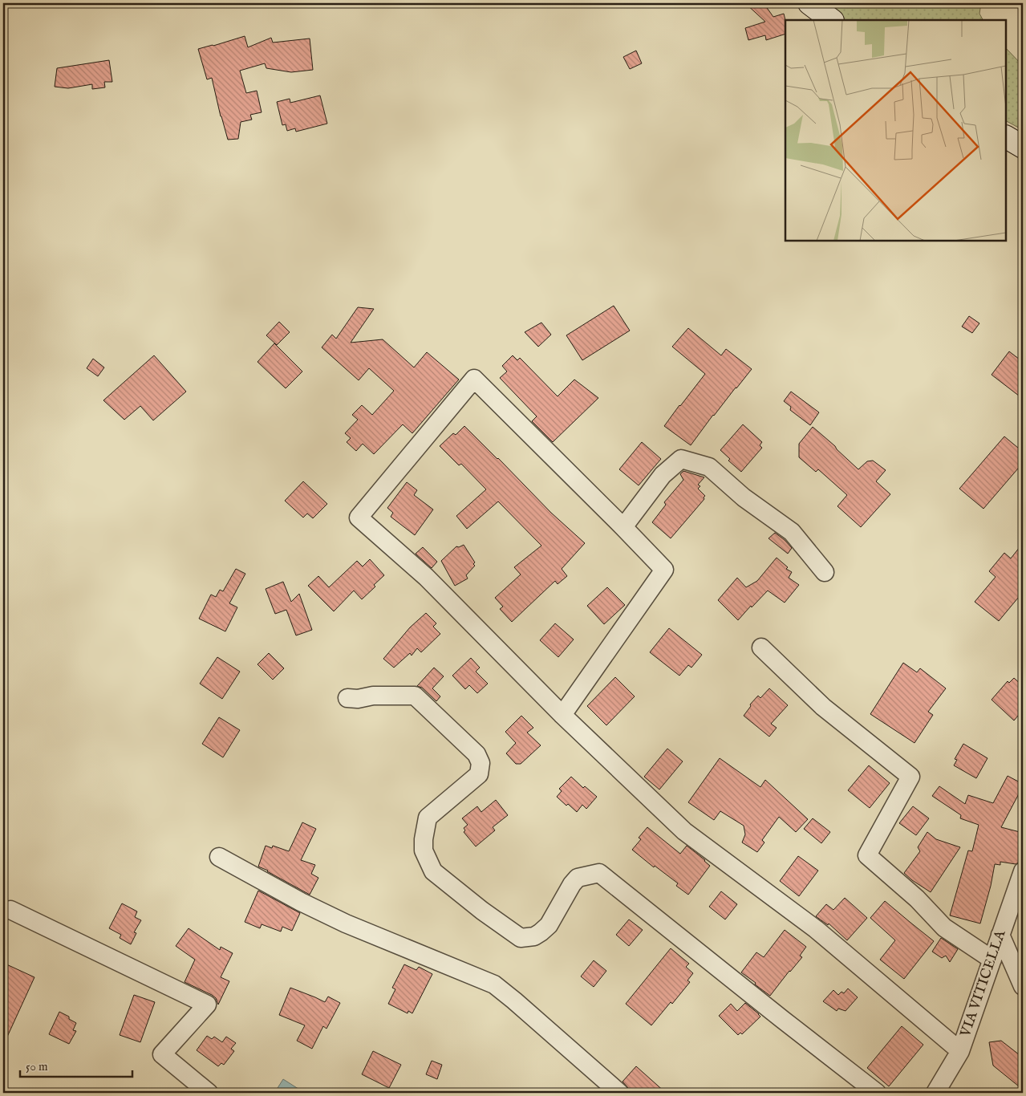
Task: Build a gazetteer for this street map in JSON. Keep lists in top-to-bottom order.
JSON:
{
  "streets": {
    "street": ["VIA VITICELLA"]
  },
  "scale_bar": "50 m"
}
